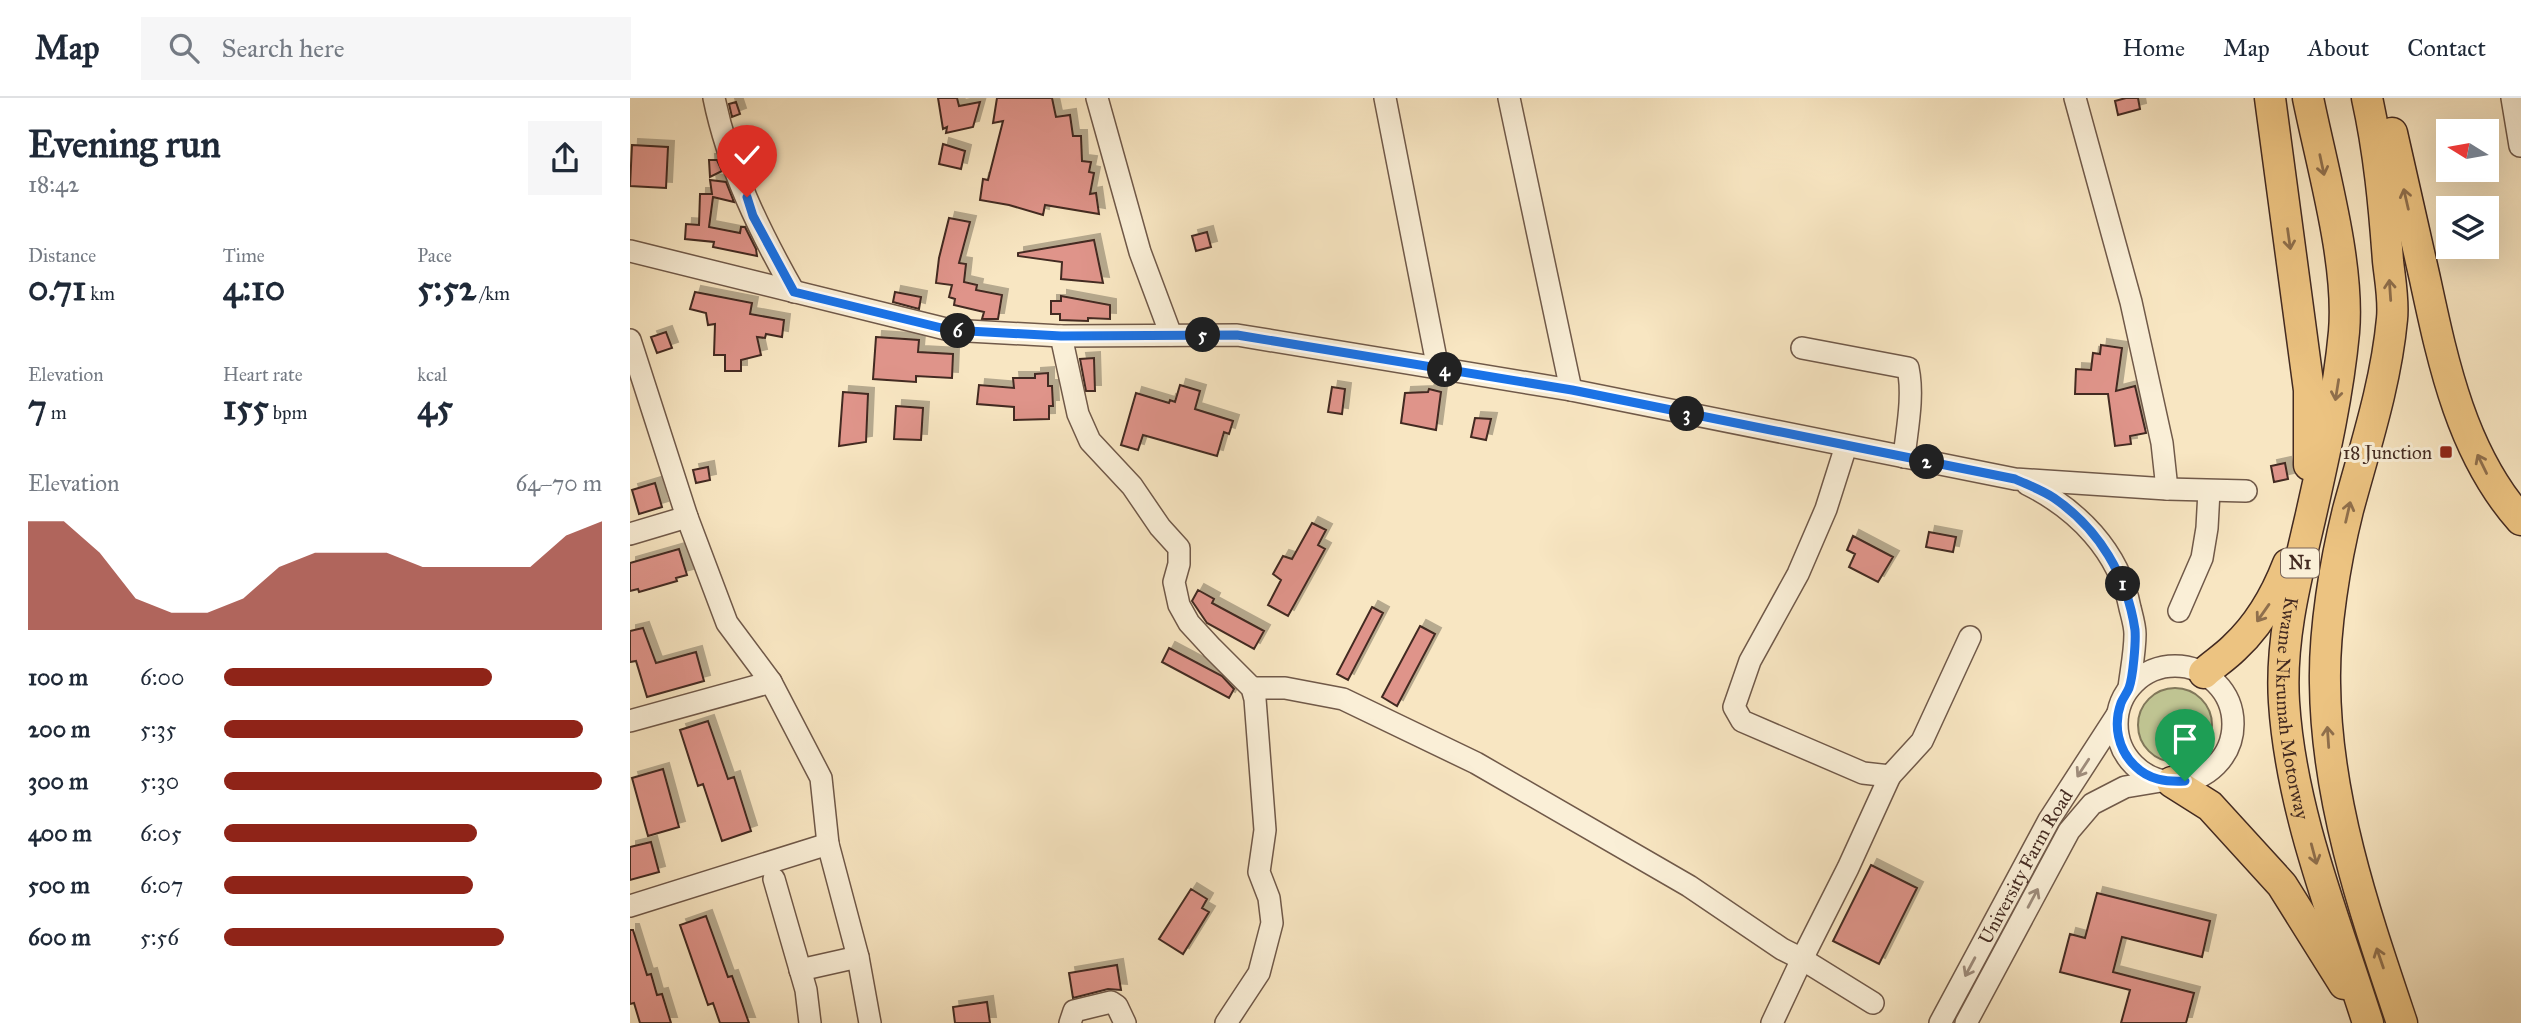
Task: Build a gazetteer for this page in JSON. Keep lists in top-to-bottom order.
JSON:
{
  "streets": {
    "highway": ["N1", "Kwame Nkrumah Motorway"],
    "street": ["University Farm Road"]
  },
  "places": {
    "transit": ["18 Junction"]
  },
  "north": "left",
  "page": {
    "header": "Map",
    "search": "Search here",
    "nav": [
      "Home",
      "Map",
      "About",
      "Contact"
    ],
    "heading": ["Evening run", "18:42"],
    "stats": [
      ["Distance", "0.71 km"],
      ["Time", "4:10"],
      ["Pace", "5:52 /km"],
      ["Elevation", "7 m"],
      ["Heart rate", "155 bpm"],
      ["kcal", "45"]
    ],
    "pins": [
      "6",
      "5",
      "4",
      "3",
      "2",
      "1"
    ],
    "chart": ["Elevation", "64–70 m"],
    "list": [
      {
        "name": "100 m",
        "note": "6:00"
      },
      {
        "name": "200 m",
        "note": "5:35"
      },
      {
        "name": "300 m",
        "note": "5:30"
      },
      {
        "name": "400 m",
        "note": "6:05"
      },
      {
        "name": "500 m",
        "note": "6:07"
      },
      {
        "name": "600 m",
        "note": "5:56"
      }
    ]
  }
}
